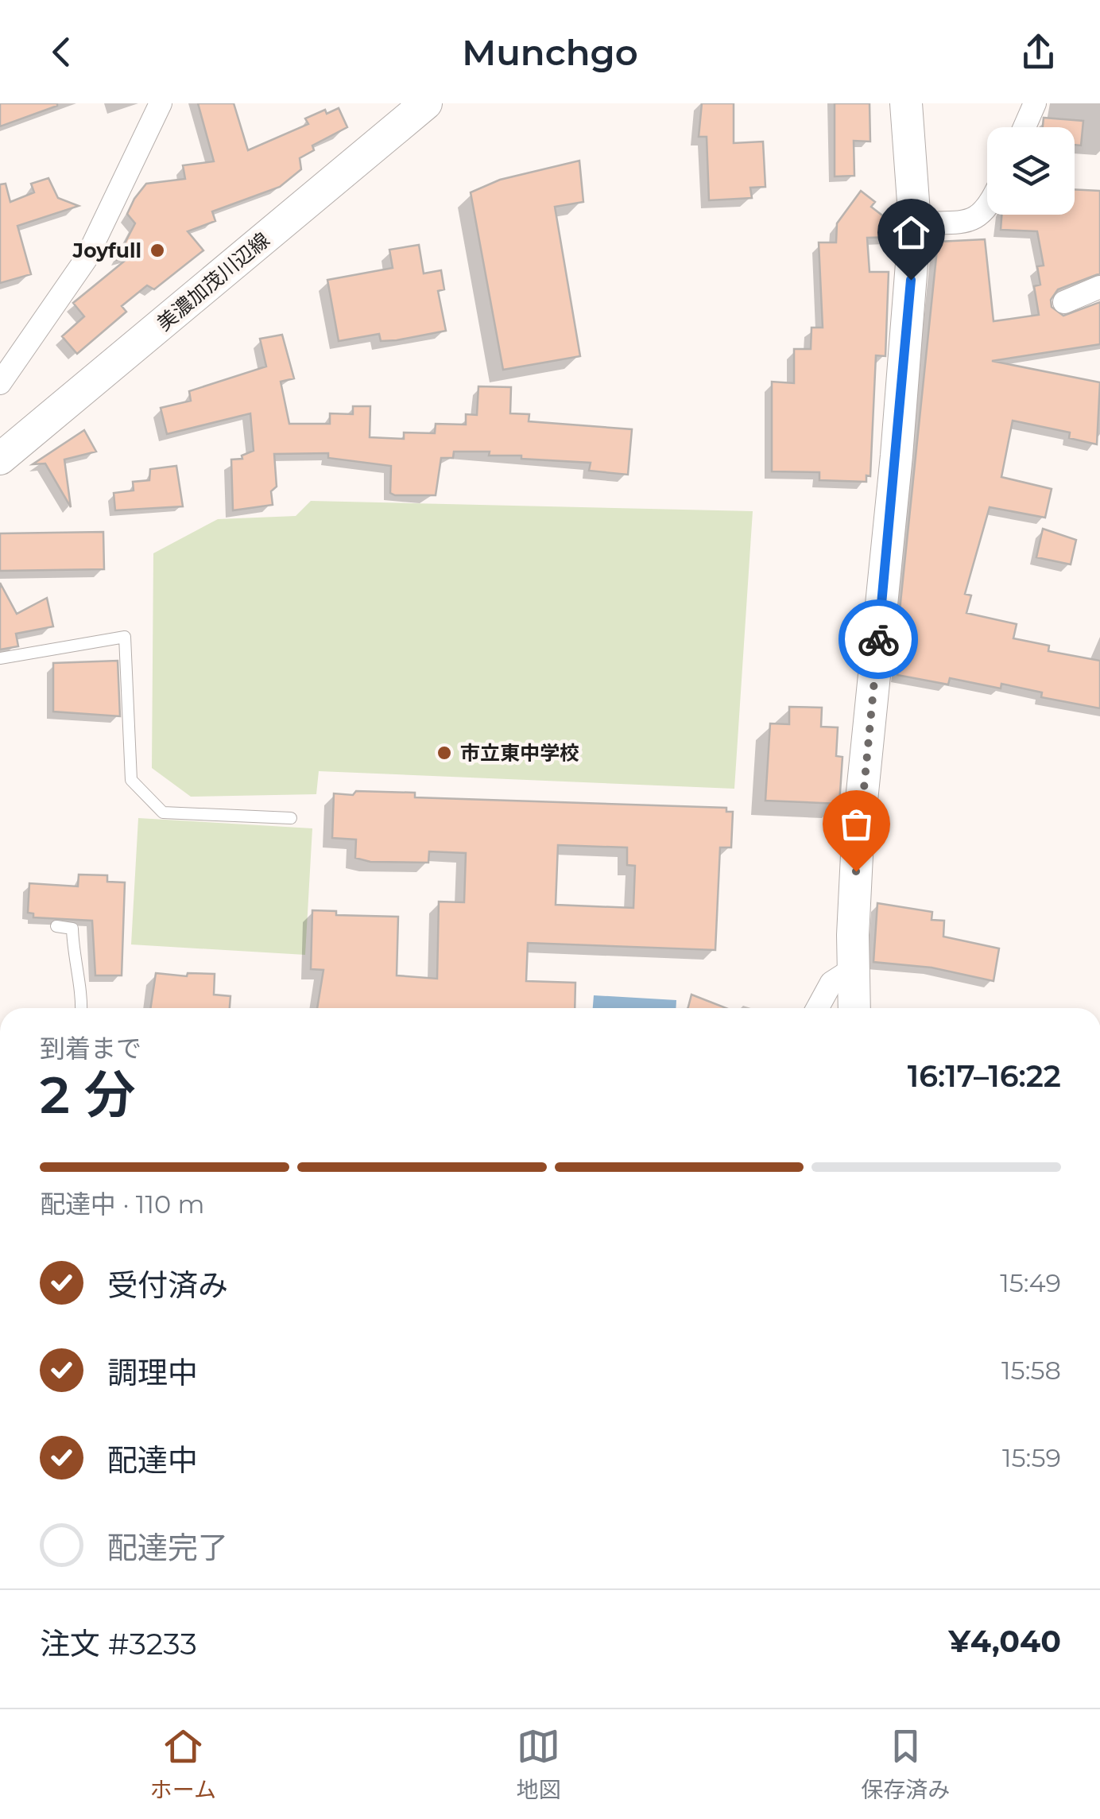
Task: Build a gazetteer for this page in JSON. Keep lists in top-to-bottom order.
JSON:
{
  "streets": {
    "street": ["美濃加茂川辺線"]
  },
  "places": ["Joyfull", "市立東中学校"],
  "page": {
    "header": "Munchgo",
    "heading": ["2 分", "到着まで", "16:17–16:22"],
    "panel": ["注文 #3233", "¥4,040"],
    "bar": "配達中 · 110 m",
    "list": [
      ["受付済み", "15:49"],
      ["調理中", "15:58"],
      ["配達中", "15:59"],
      "配達完了"
    ],
    "tabs": ["ホーム", "地図", "保存済み"]
  }
}
